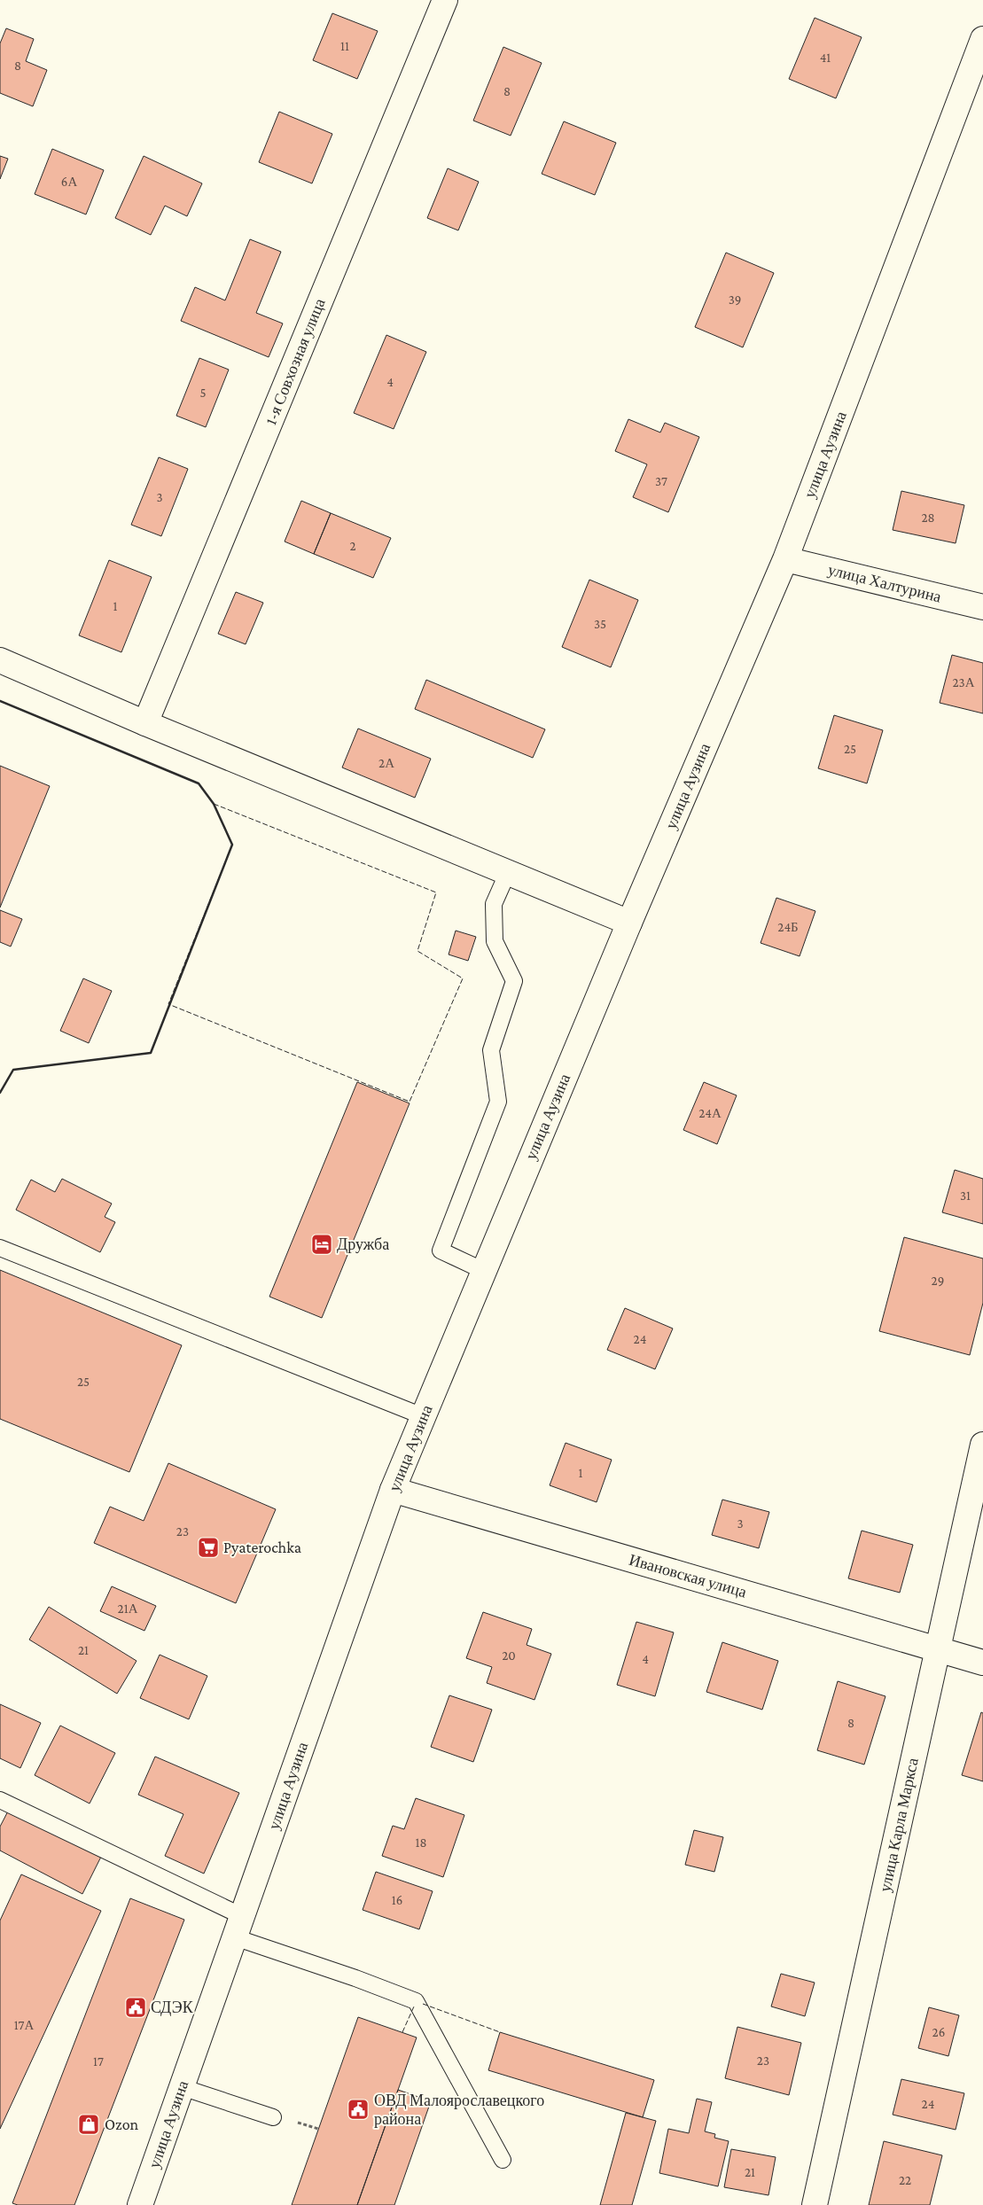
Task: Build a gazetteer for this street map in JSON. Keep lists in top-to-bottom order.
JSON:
{
  "streets": {
    "street": [
      "1-я Совхозная улица",
      "улица Аузина",
      "улица Халтурина",
      "Ивановская улица",
      "улица Карла Маркса"
    ]
  },
  "crossings": [
    ["улица Аузина", "улица Халтурина"],
    ["улица Аузина", "Ивановская улица"],
    ["Ивановская улица", "улица Карла Маркса"]
  ],
  "places": {
    "hotel": ["Дружба"],
    "supermarket": ["Pyaterochka"],
    "public building": ["СДЭК", "ОВД Малоярославецкого района"],
    "shop": ["Ozon"]
  },
  "house_numbers": [
    "11",
    "41",
    "8",
    "8",
    "6А",
    "39",
    "4",
    "5",
    "37",
    "3",
    "28",
    "2",
    "1",
    "35",
    "23А",
    "25",
    "2А",
    "24Б",
    "24А",
    "31",
    "29",
    "24",
    "25",
    "1",
    "3",
    "23",
    "21А",
    "21",
    "20",
    "4",
    "8",
    "18",
    "16",
    "17А",
    "26",
    "23",
    "17",
    "24",
    "21",
    "22"
  ]
}
